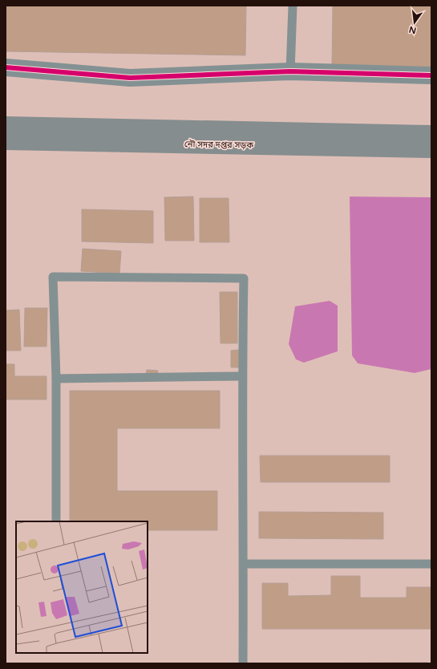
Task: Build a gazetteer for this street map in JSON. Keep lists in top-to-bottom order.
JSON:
{
  "streets": {
    "main road": ["নৌ সদর দপ্তর সড়ক"]
  },
  "north": "bottom"
}
